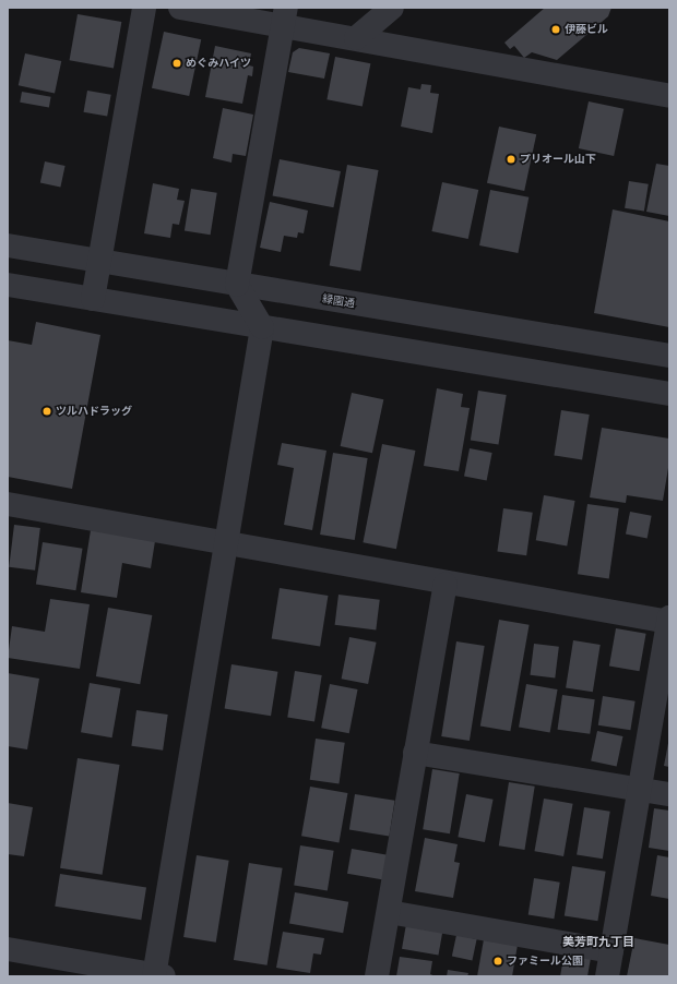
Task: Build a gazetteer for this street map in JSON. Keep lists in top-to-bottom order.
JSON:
{
  "streets": {
    "street": ["緑園通"]
  },
  "districts": ["美芳町九丁目"],
  "places": [
    "伊藤ビル",
    "めぐみハイツ",
    "プリオール山下",
    "ツルハドラッグ",
    "ファミール公園"
  ]
}
